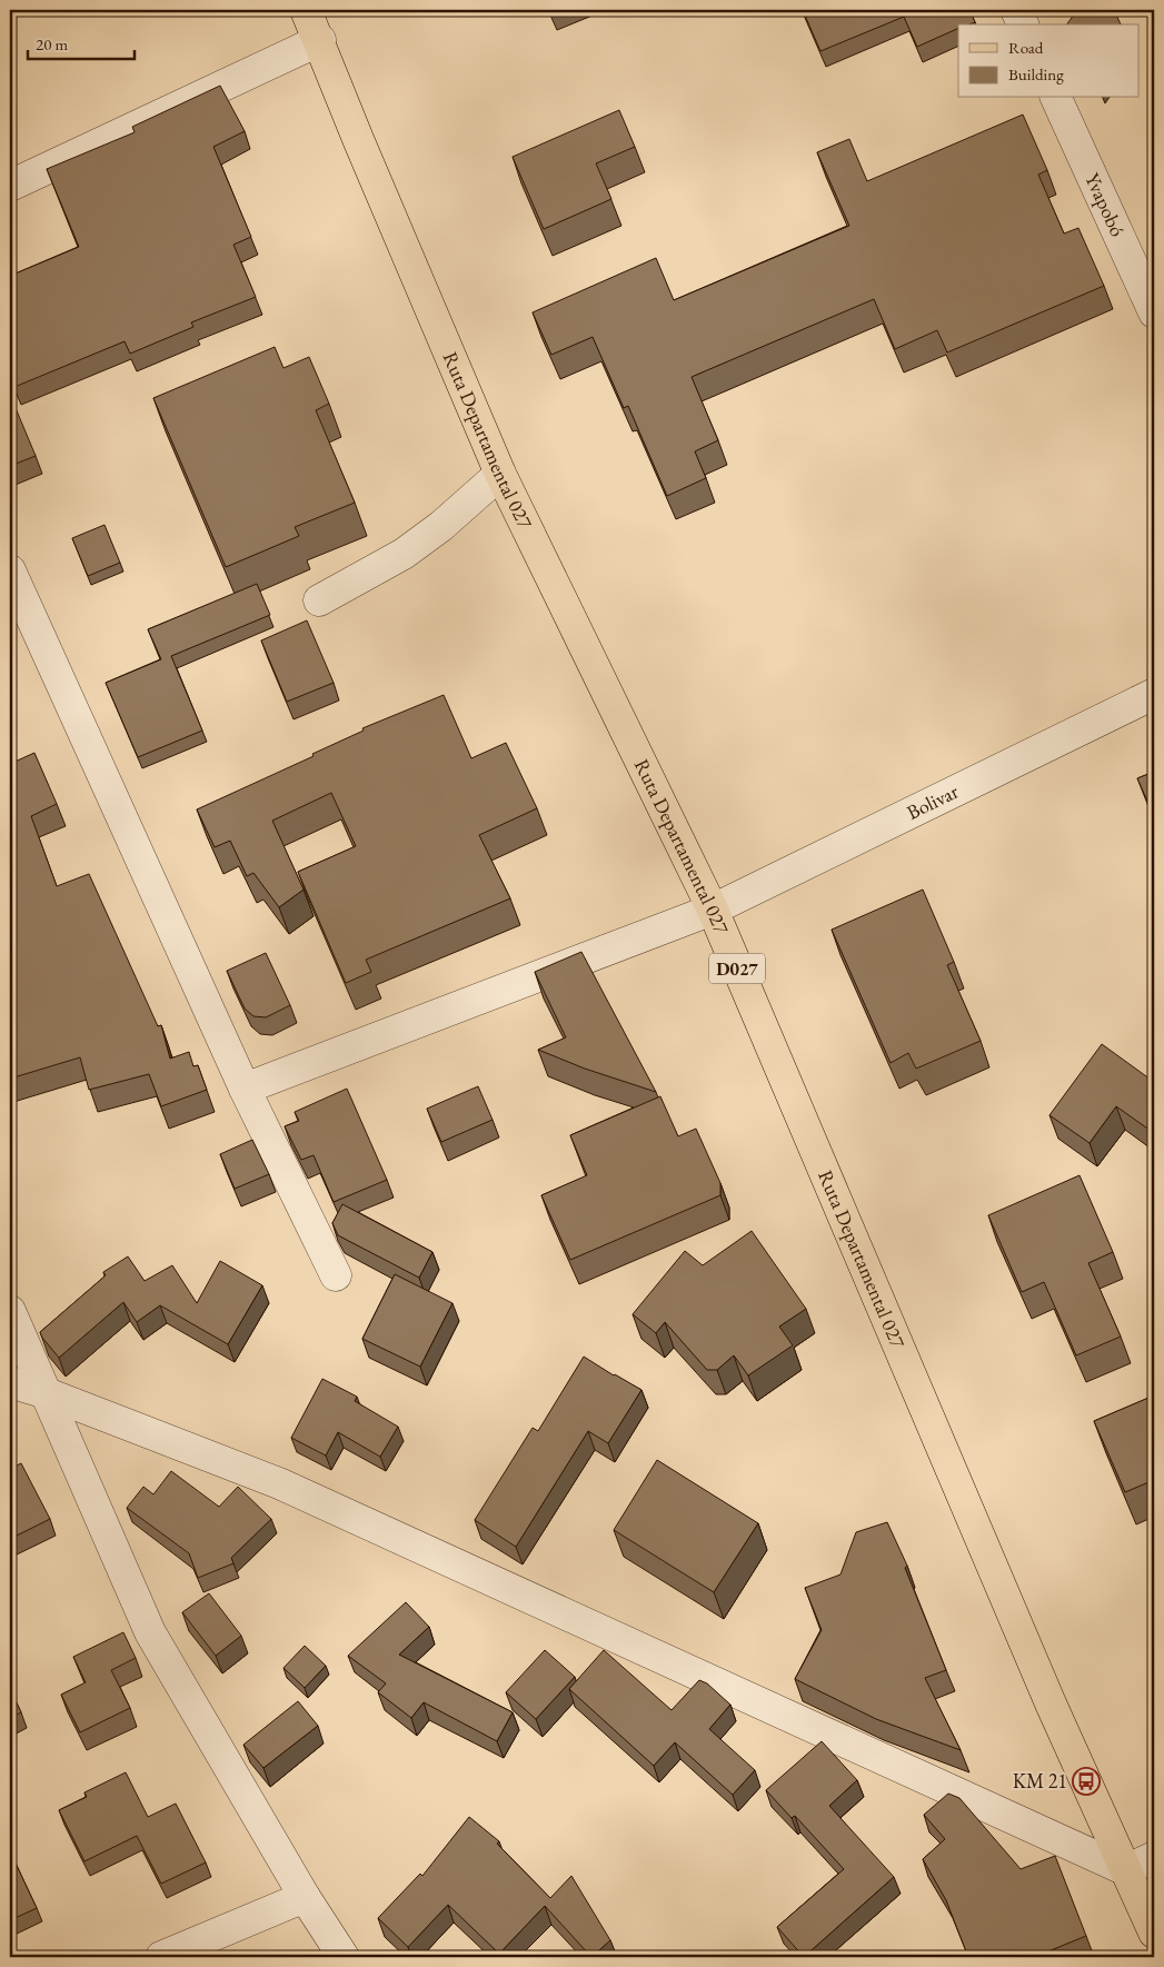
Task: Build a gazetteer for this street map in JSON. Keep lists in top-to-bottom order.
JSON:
{
  "streets": {
    "main road": ["Ruta Departamental 027", "D027"],
    "street": ["Yvapobó", "Bolivar"]
  },
  "crossings": [
    ["Ruta Departamental 027", "Bolivar"]
  ],
  "places": {
    "bus stop": ["KM 21"]
  },
  "legend": ["Road", "Building"],
  "scale_bar": "20 m"
}
